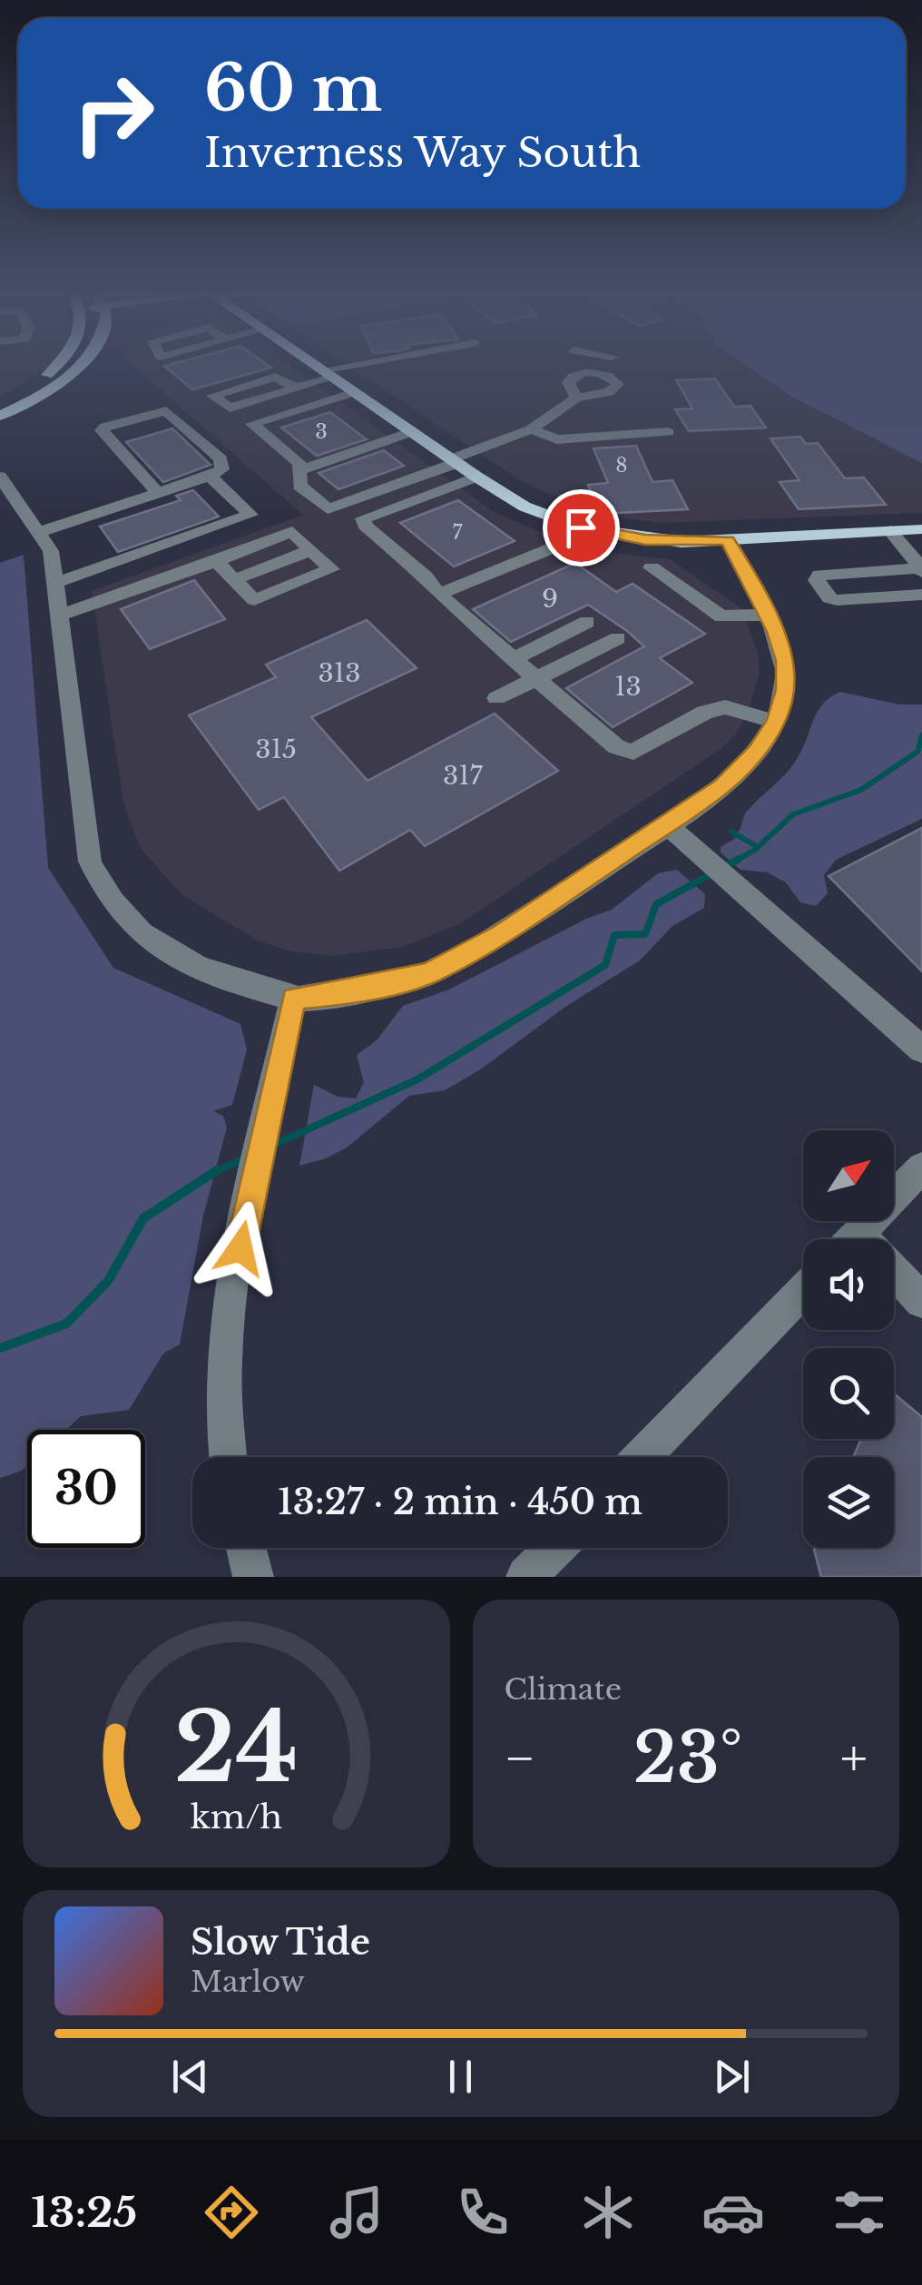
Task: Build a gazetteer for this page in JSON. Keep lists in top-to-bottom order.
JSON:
{
  "house_numbers": [
    "3",
    "8",
    "7",
    "9",
    "313",
    "13",
    "315",
    "317"
  ],
  "north": "top right",
  "page": {
    "turn": ["60 m", "Inverness Way South"],
    "limit": "30",
    "trip": "13:27 · 2 min · 450 m",
    "tile": "Climate",
    "heat": ["−", "23°", "+"],
    "song": ["Slow Tide", "Marlow"],
    "tabs": "13:25",
    "gauge": ["24", "km/h"]
  }
}
